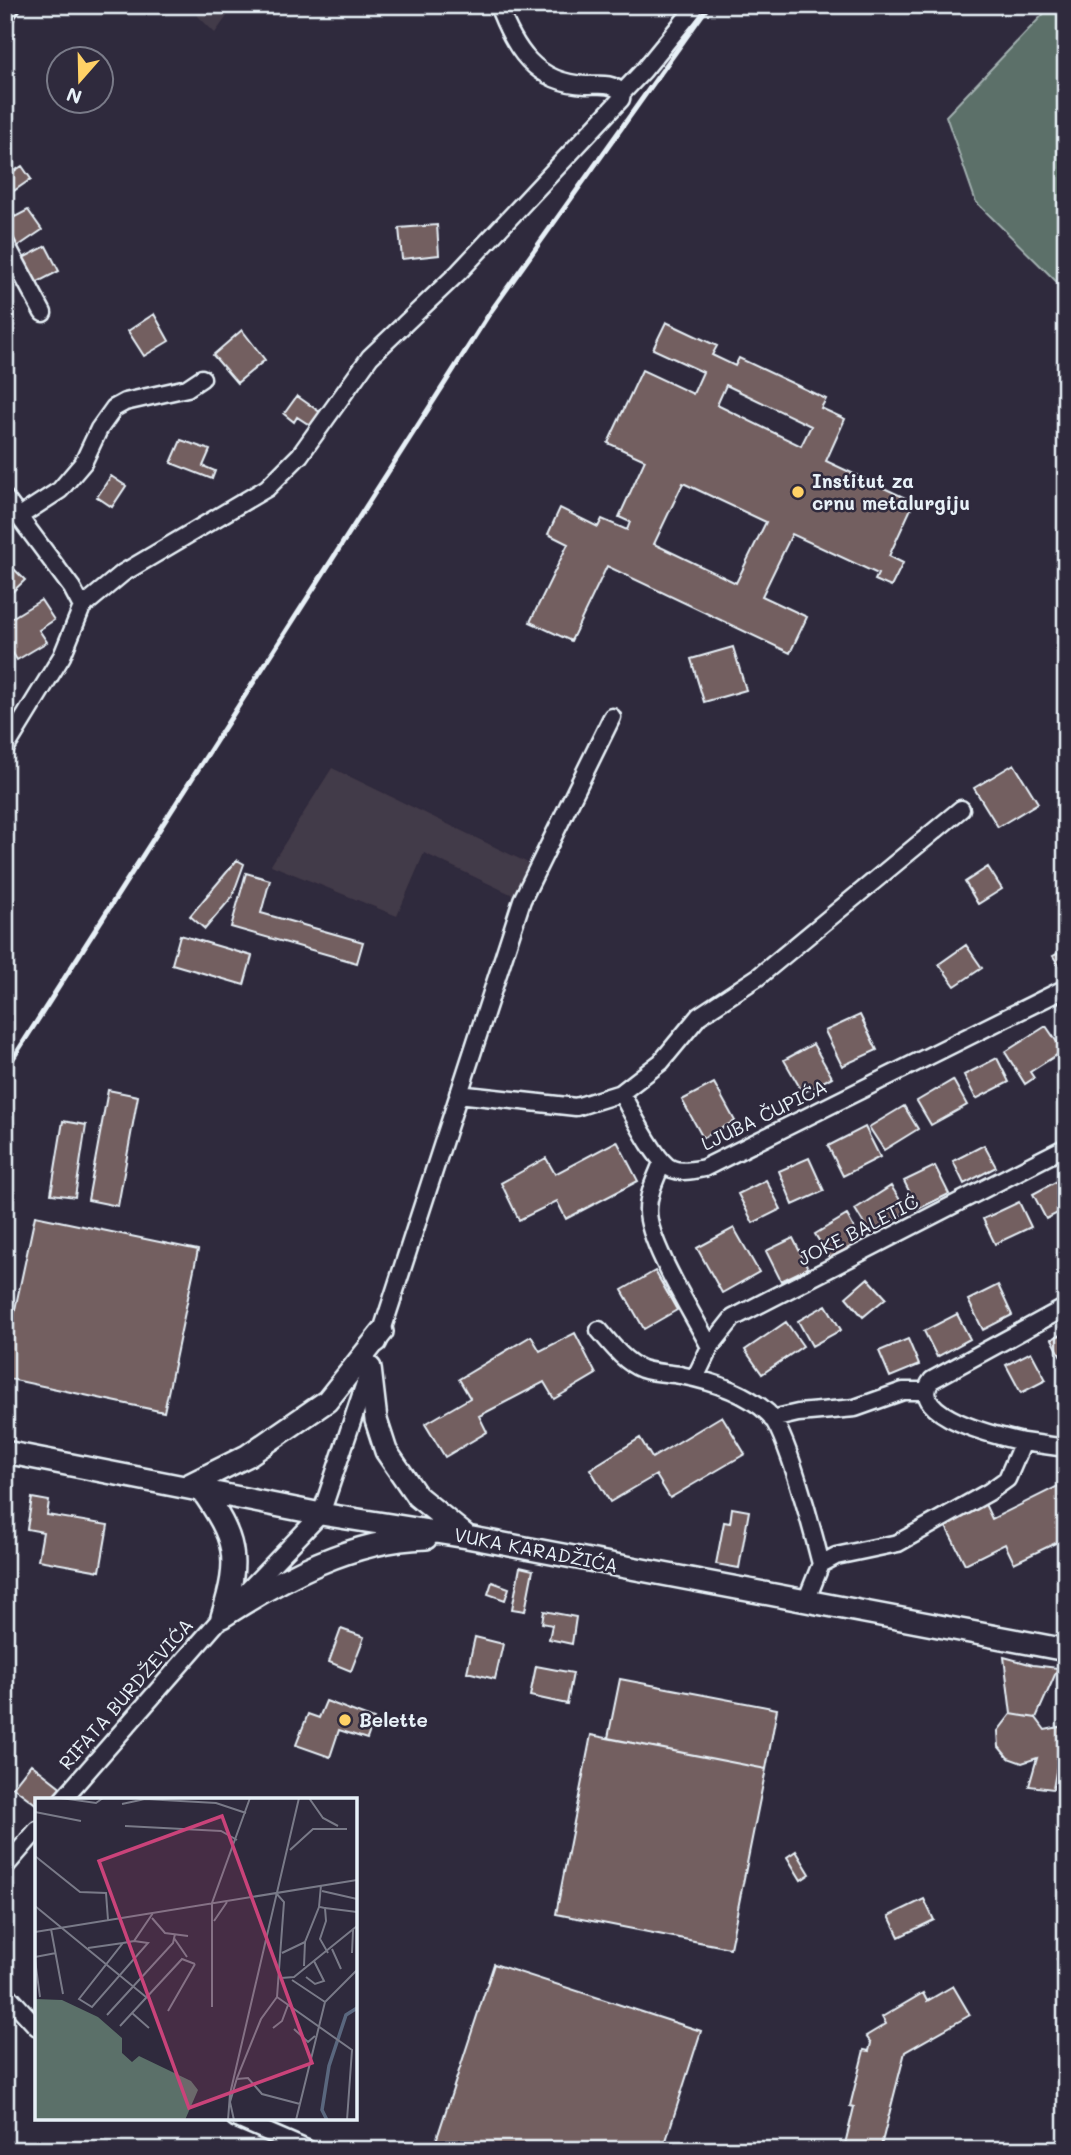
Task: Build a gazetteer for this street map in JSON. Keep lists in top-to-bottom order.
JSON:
{
  "streets": {
    "street": [
      "LJUBA ČUPIĆA",
      "JOKE BALETIĆ",
      "VUKA KARADŽIĆA",
      "RIFATA BURDŽEVIĆA"
    ]
  },
  "crossings": [
    ["VUKA KARADŽIĆA", "RIFATA BURDŽEVIĆA"]
  ],
  "places": ["Institut za crnu metalurgiju", "Belette"],
  "north": "bottom"
}
